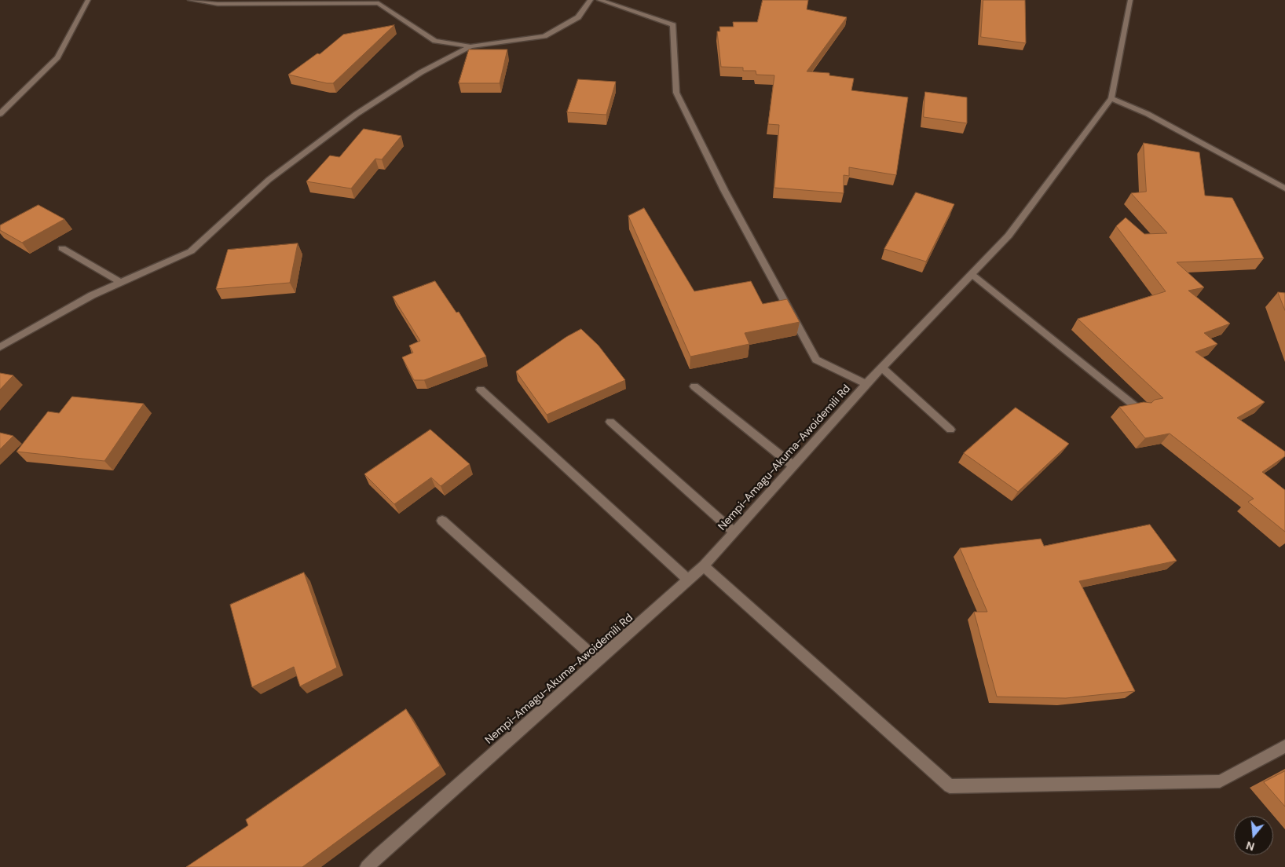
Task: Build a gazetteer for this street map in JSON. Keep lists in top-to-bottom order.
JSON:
{
  "streets": {
    "street": ["Nempi-Amagu-Akuma-Awoidemili Rd"]
  },
  "north": "bottom"
}
